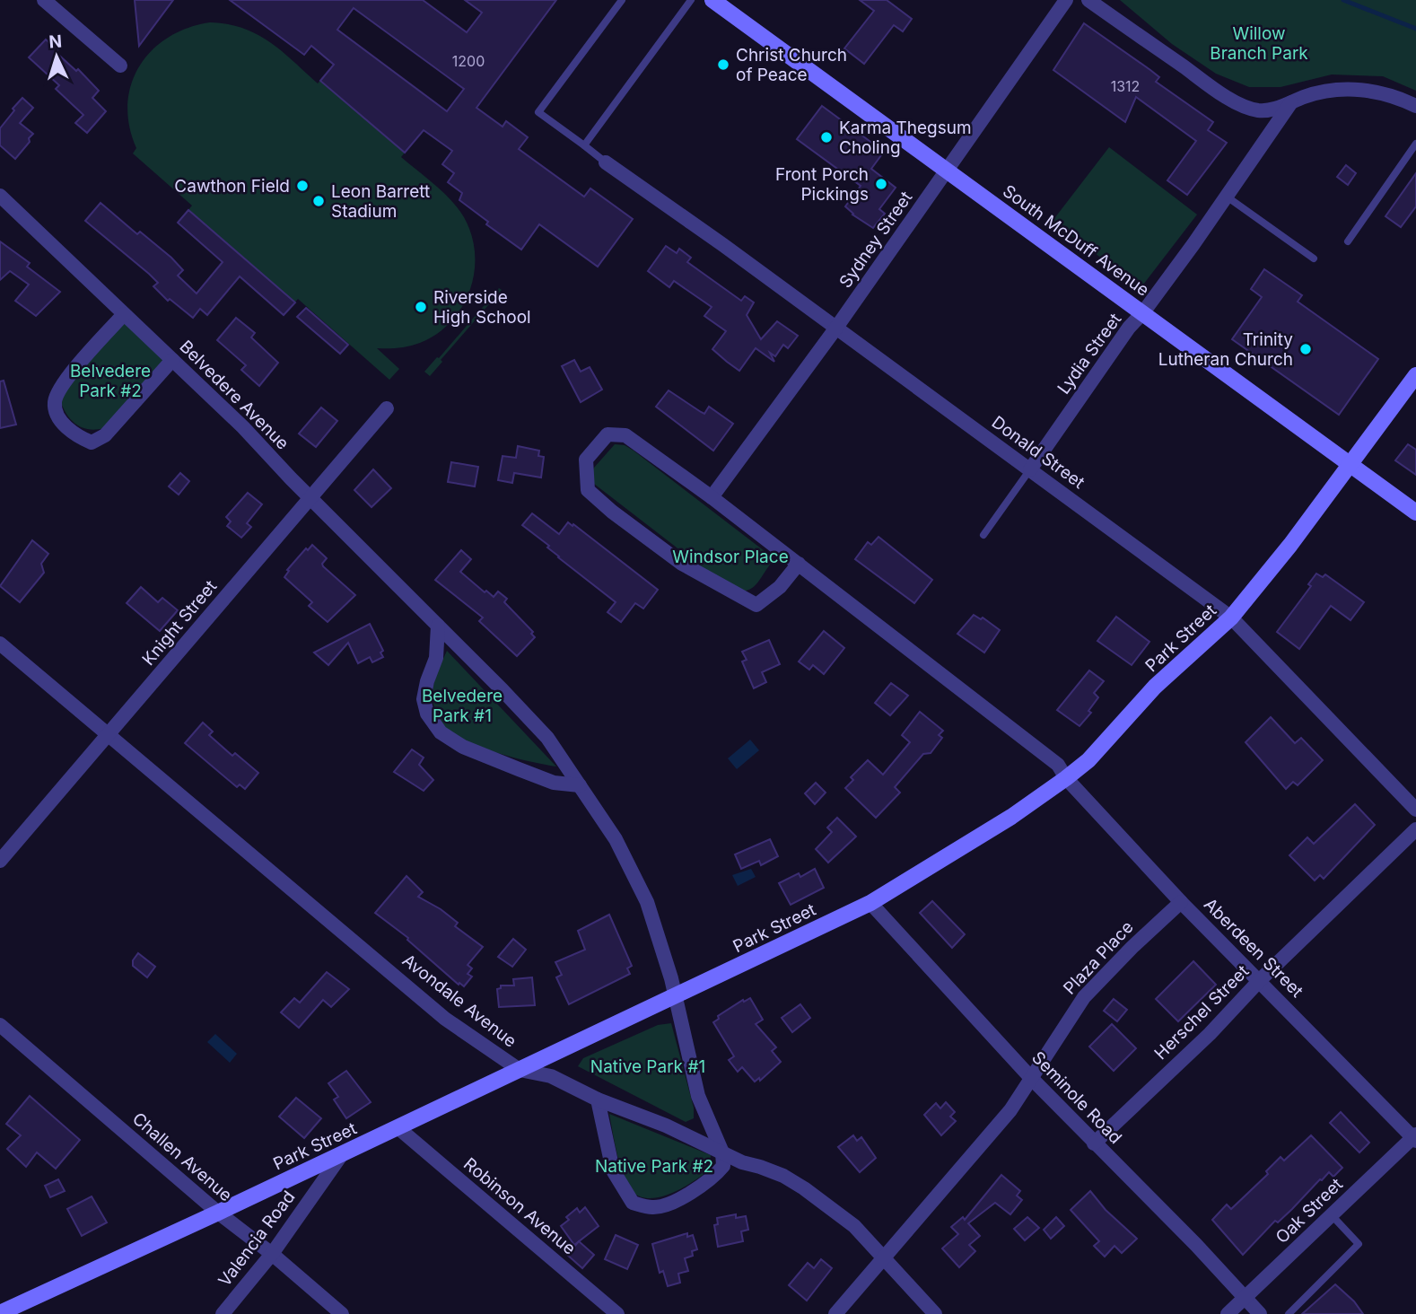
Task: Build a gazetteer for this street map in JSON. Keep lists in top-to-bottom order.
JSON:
{
  "streets": {
    "street": [
      "Sydney Street",
      "South McDuff Avenue",
      "Lydia Street",
      "Belvedere Avenue",
      "Donald Street",
      "Knight Street",
      "Park Street",
      "Aberdeen Street",
      "Plaza Place",
      "Avondale Avenue",
      "Herschel Street",
      "Seminole Road",
      "Challen Avenue",
      "Robinson Avenue",
      "Oak Street",
      "Valencia Road"
    ]
  },
  "crossings": [
    ["Sydney Street", "South McDuff Avenue"],
    ["Sydney Street", "Donald Street"],
    ["South McDuff Avenue", "Lydia Street"],
    ["South McDuff Avenue", "Park Street"],
    ["Lydia Street", "Donald Street"],
    ["Belvedere Avenue", "Knight Street"],
    ["Belvedere Avenue", "Park Street"],
    ["Belvedere Avenue", "Avondale Avenue"],
    ["Donald Street", "Park Street"],
    ["Knight Street", "Avondale Avenue"],
    ["Park Street", "Aberdeen Street"],
    ["Park Street", "Avondale Avenue"],
    ["Park Street", "Seminole Road"],
    ["Park Street", "Challen Avenue"],
    ["Park Street", "Robinson Avenue"],
    ["Park Street", "Valencia Road"],
    ["Aberdeen Street", "Plaza Place"],
    ["Aberdeen Street", "Herschel Street"],
    ["Aberdeen Street", "Oak Street"],
    ["Plaza Place", "Seminole Road"],
    ["Herschel Street", "Seminole Road"],
    ["Seminole Road", "Oak Street"],
    ["Challen Avenue", "Valencia Road"]
  ],
  "parks": [
    "Willow Branch Park",
    "Belvedere Park #2",
    "Windsor Place",
    "Belvedere Park #1",
    "Native Park #1",
    "Native Park #2"
  ],
  "places": [
    "Christ Church of Peace",
    "Karma Thegsum Choling",
    "Front Porch Pickings",
    "Cawthon Field",
    "Leon Barrett Stadium",
    "Riverside High School",
    "Trinity Lutheran Church"
  ],
  "house_numbers": ["1200", "1312"],
  "north": "top"
}
